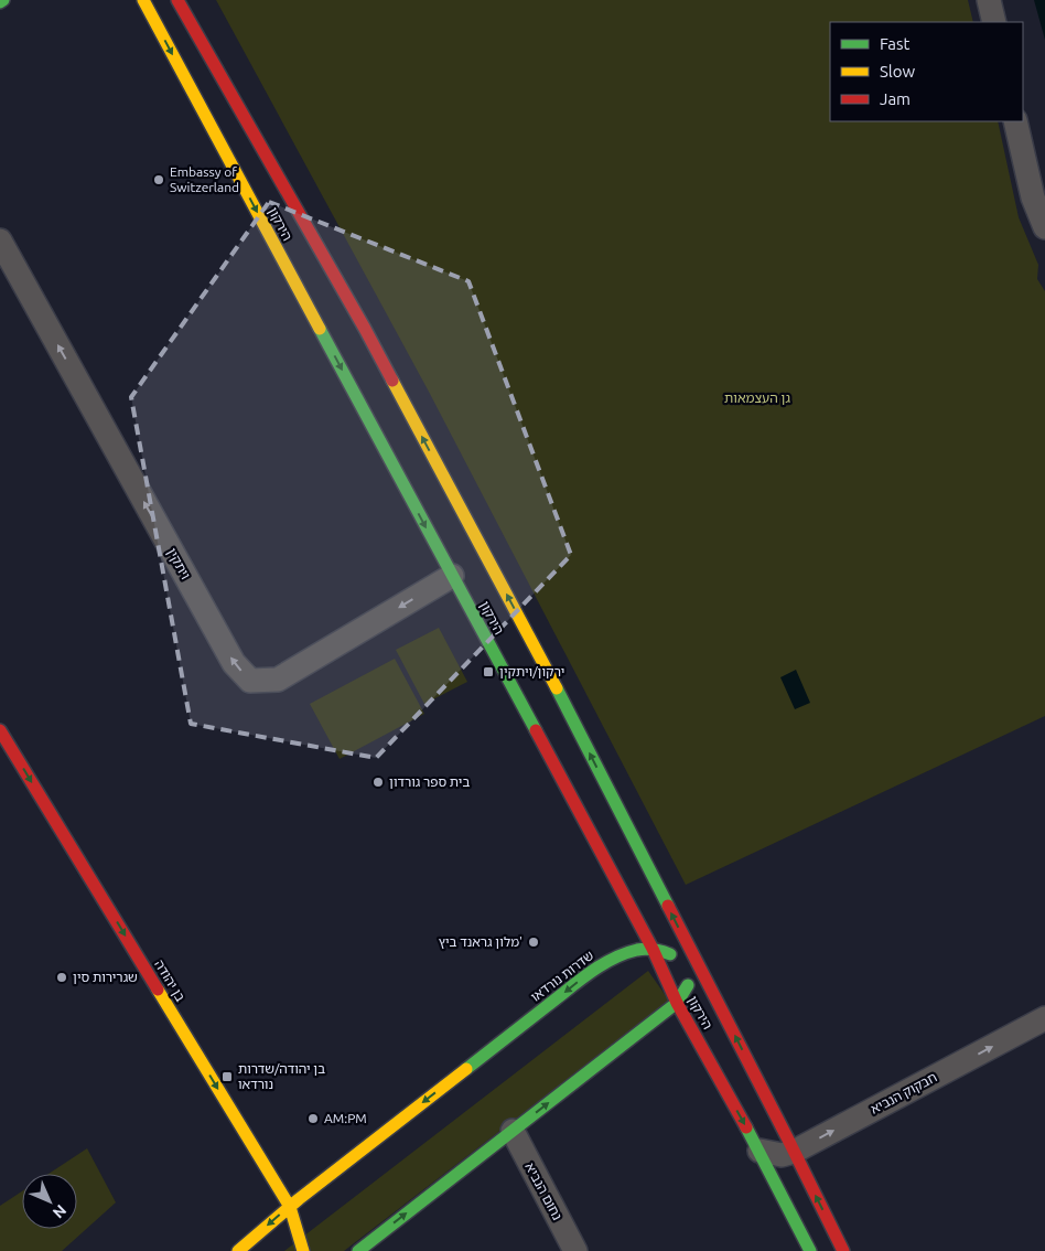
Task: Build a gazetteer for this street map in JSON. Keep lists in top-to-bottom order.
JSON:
{
  "streets": {
    "main road": ["הירקון", "שדרות נורדאו", "בן יהודה"],
    "street": ["ויתקין", "חבקוק הנביא", "נחום הנביא"]
  },
  "crossings": [
    ["הירקון", "ויתקין"],
    ["הירקון", "שדרות נורדאו"],
    ["הירקון", "חבקוק הנביא"],
    ["שדרות נורדאו", "בן יהודה"]
  ],
  "one_way": ["בן יהודה", "חבקוק הנביא"],
  "parks": ["גן העצמאות"],
  "places": {
    "other": [
      "Embassy of Switzerland",
      "בית ספר גורדון",
      "מלון גראנד ביץ'",
      "שגרירות סין",
      "AM:PM"
    ],
    "transit": ["ירקון/ויתקין", "בן יהודה/שדרות נורדאו"]
  },
  "legend": ["Fast", "Slow", "Jam"],
  "north": "bottom right"
}
